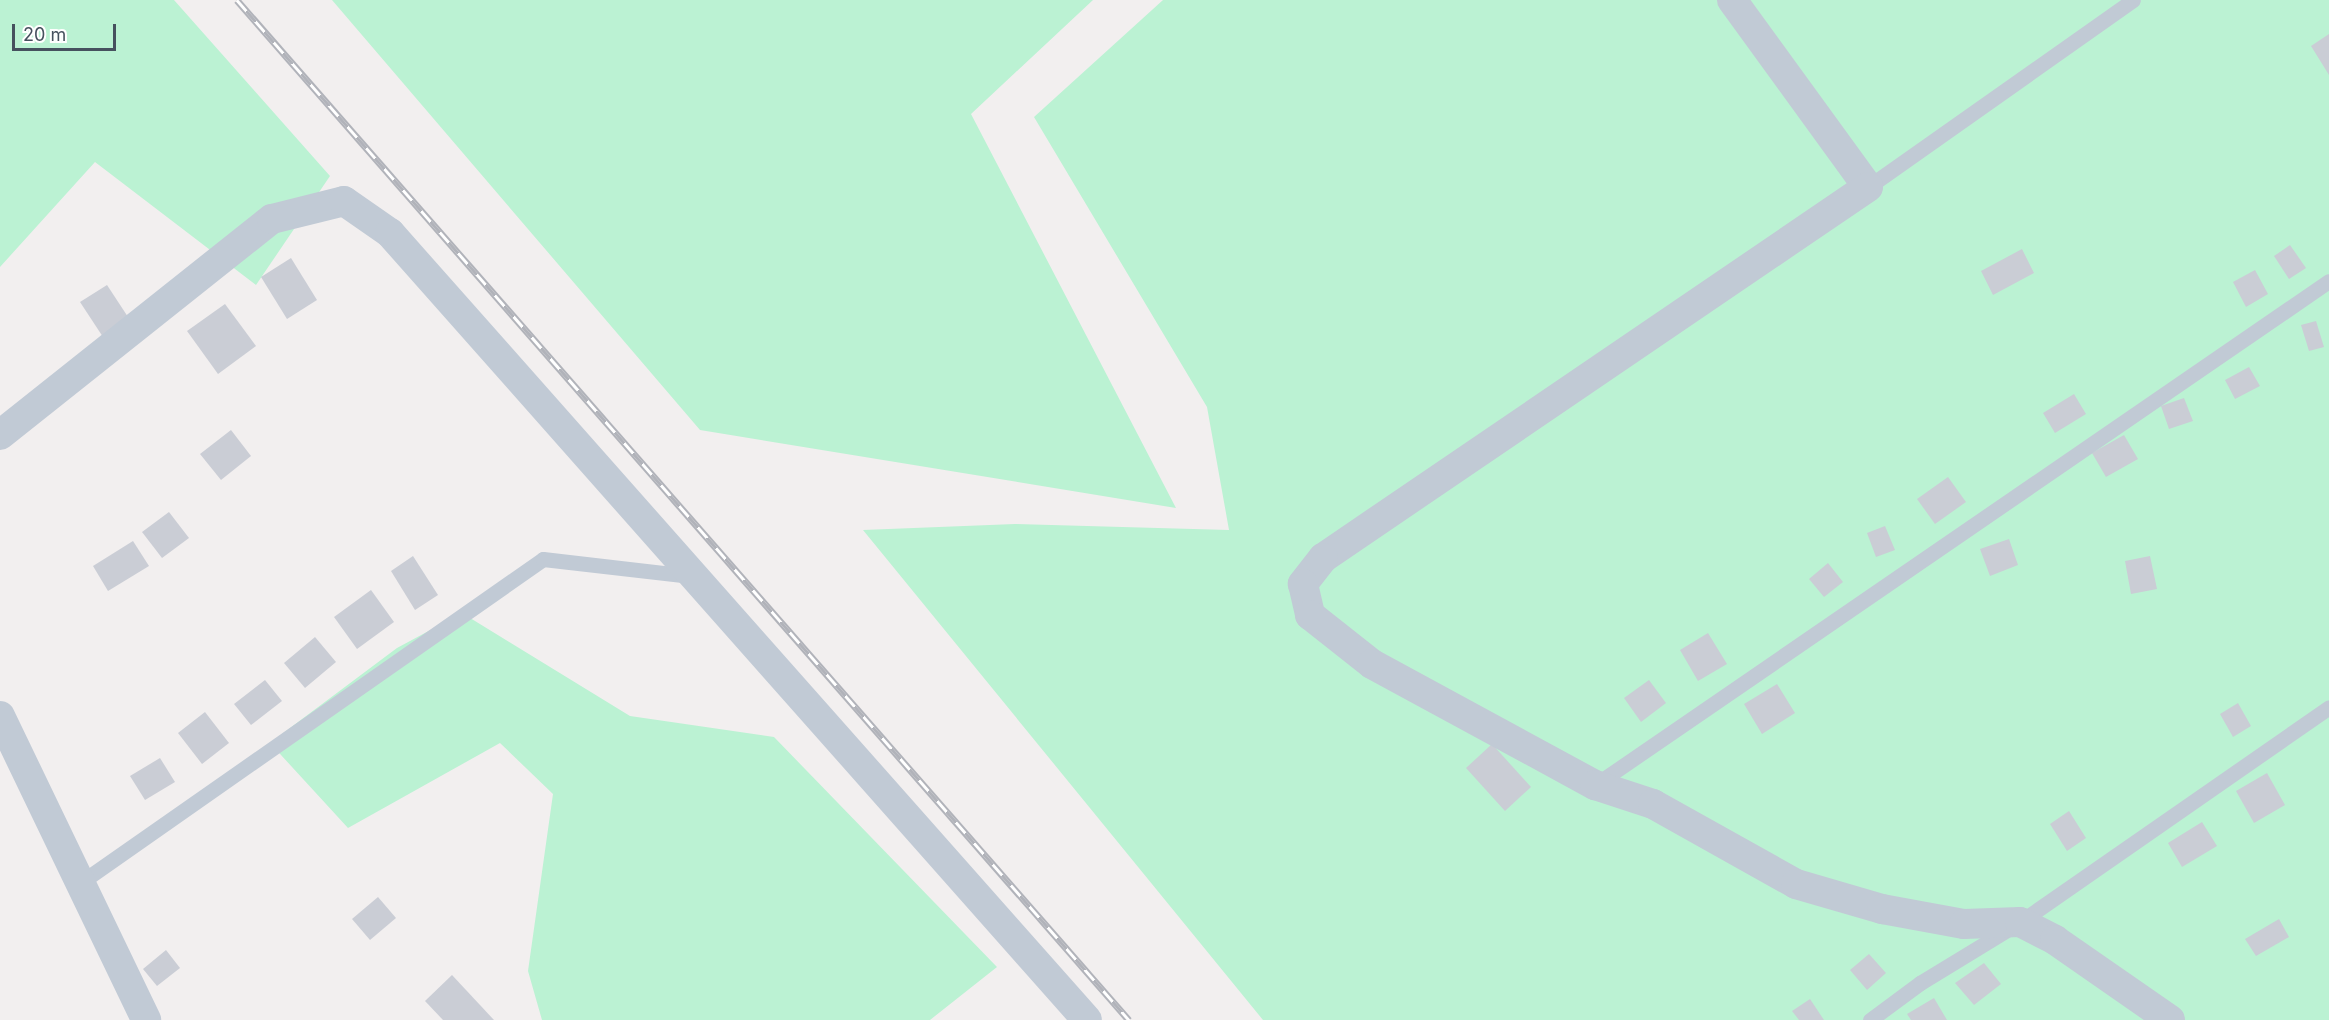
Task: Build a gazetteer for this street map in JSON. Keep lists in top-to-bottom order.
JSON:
{
  "scale_bar": "20 m"
}
